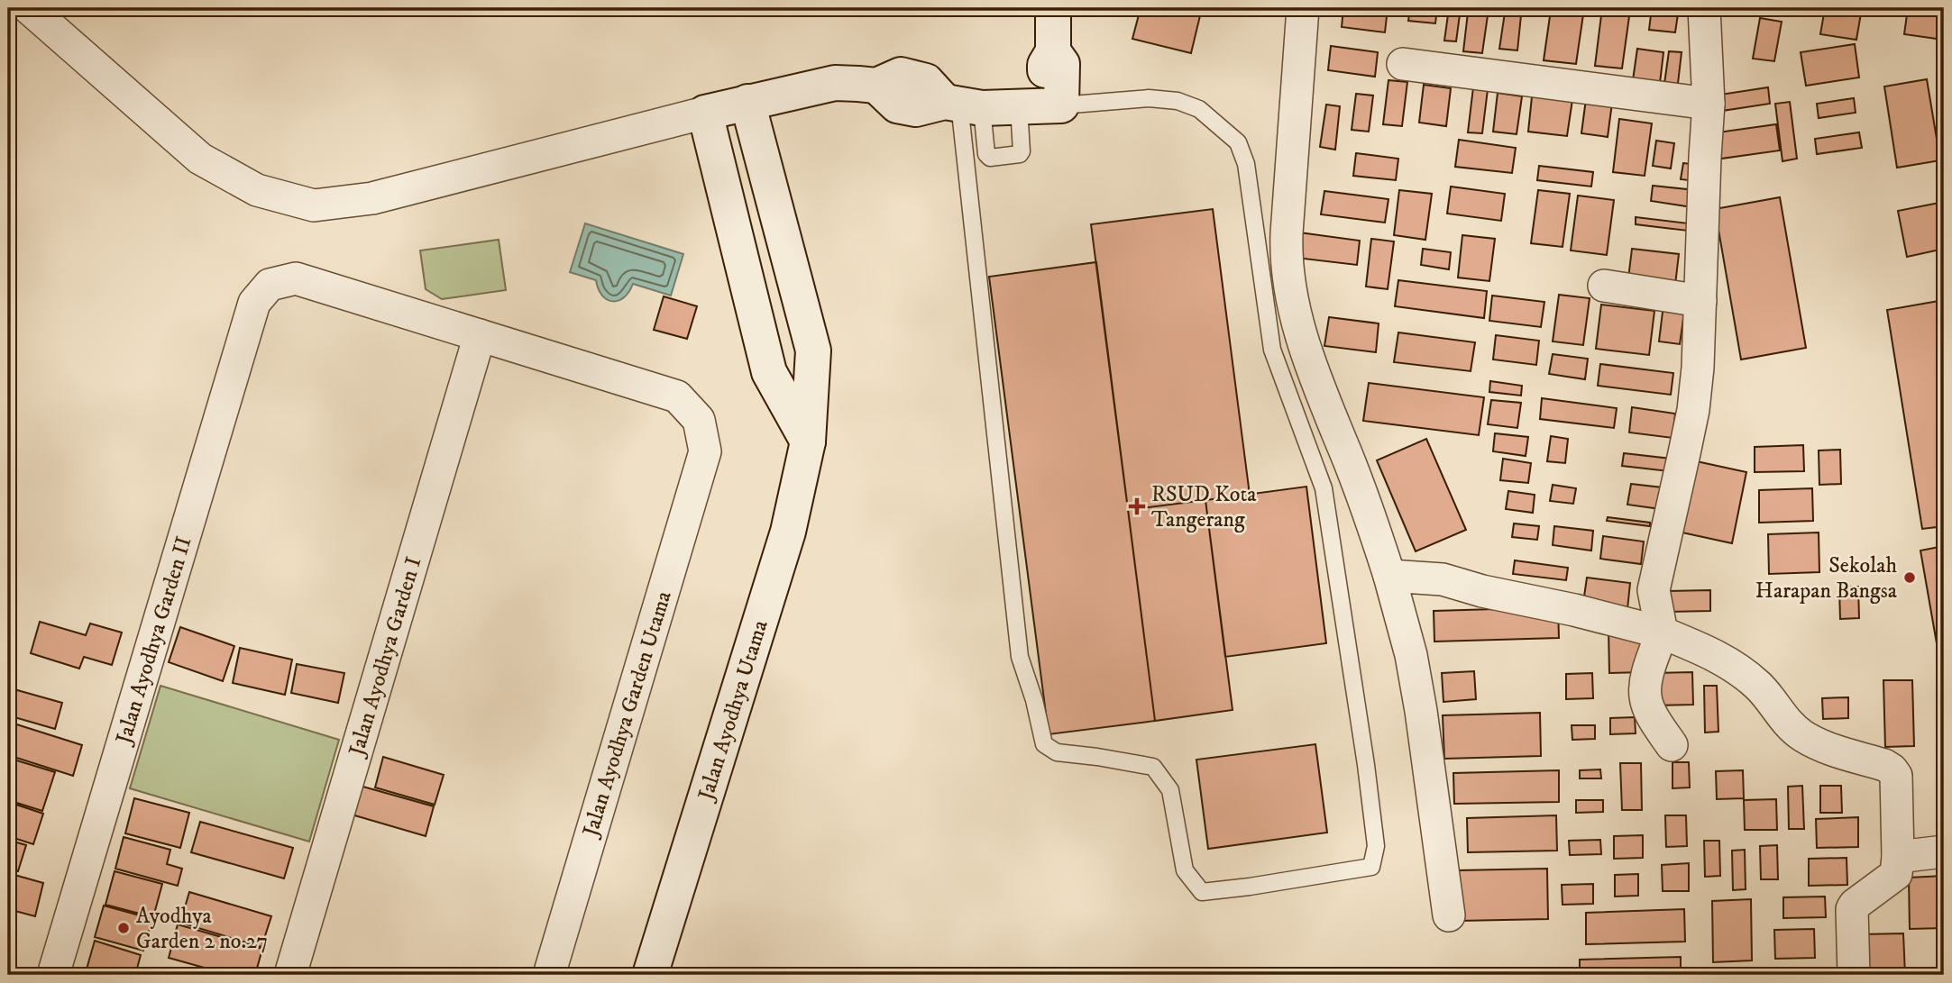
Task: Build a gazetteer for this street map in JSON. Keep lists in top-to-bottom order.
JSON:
{
  "streets": {
    "street": [
      "Jalan Ayodhya Garden II",
      "Jalan Ayodhya Garden I",
      "Jalan Ayodhya Utama",
      "Jalan Ayodhya Garden Utama"
    ]
  },
  "crossings": [
    ["Jalan Ayodhya Garden II", "Jalan Ayodhya Garden I"],
    ["Jalan Ayodhya Garden II", "Jalan Ayodhya Garden Utama"],
    ["Jalan Ayodhya Garden I", "Jalan Ayodhya Garden Utama"]
  ],
  "places": {
    "health": ["RSUD Kota Tangerang"],
    "other": ["Sekolah Harapan Bangsa", "Ayodhya Garden 2 no.27"]
  }
}
